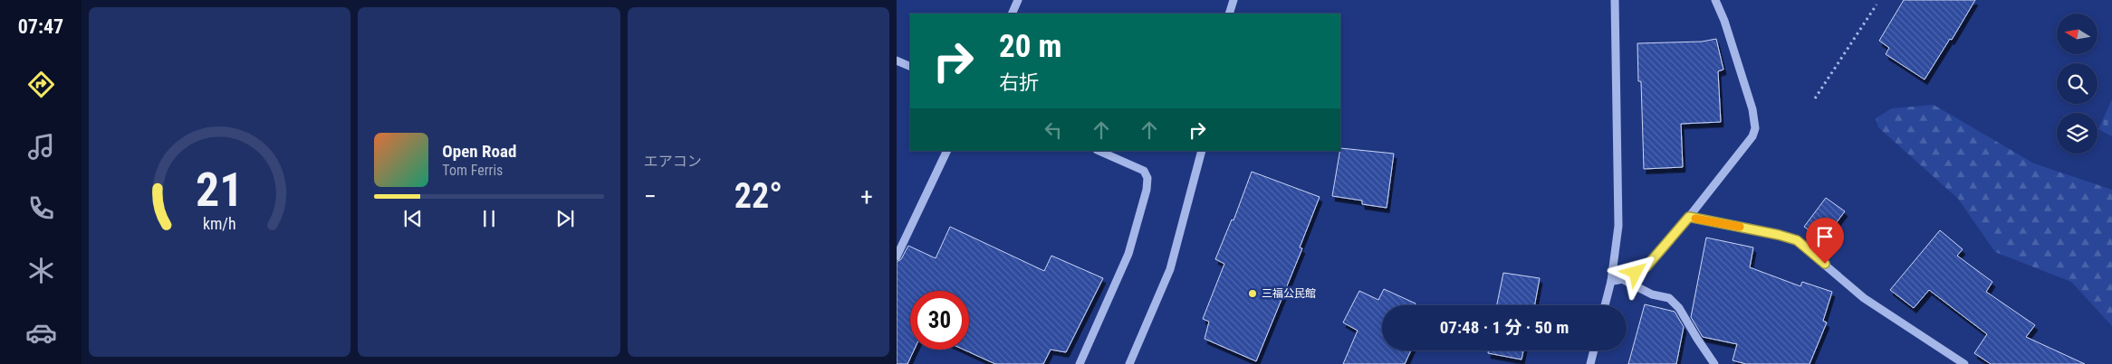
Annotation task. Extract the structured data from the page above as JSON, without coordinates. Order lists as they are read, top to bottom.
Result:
{
  "places": ["三福公民館"],
  "north": "left",
  "page": {
    "tabs": "07:47",
    "tile": "エアコン",
    "turn": ["20 m", "右折"],
    "song": ["Open Road", "Tom Ferris"],
    "heat": ["−", "22°", "+"],
    "limit": "30",
    "trip": "07:48 · 1 分 · 50 m",
    "gauge": ["21", "km/h"]
  }
}
